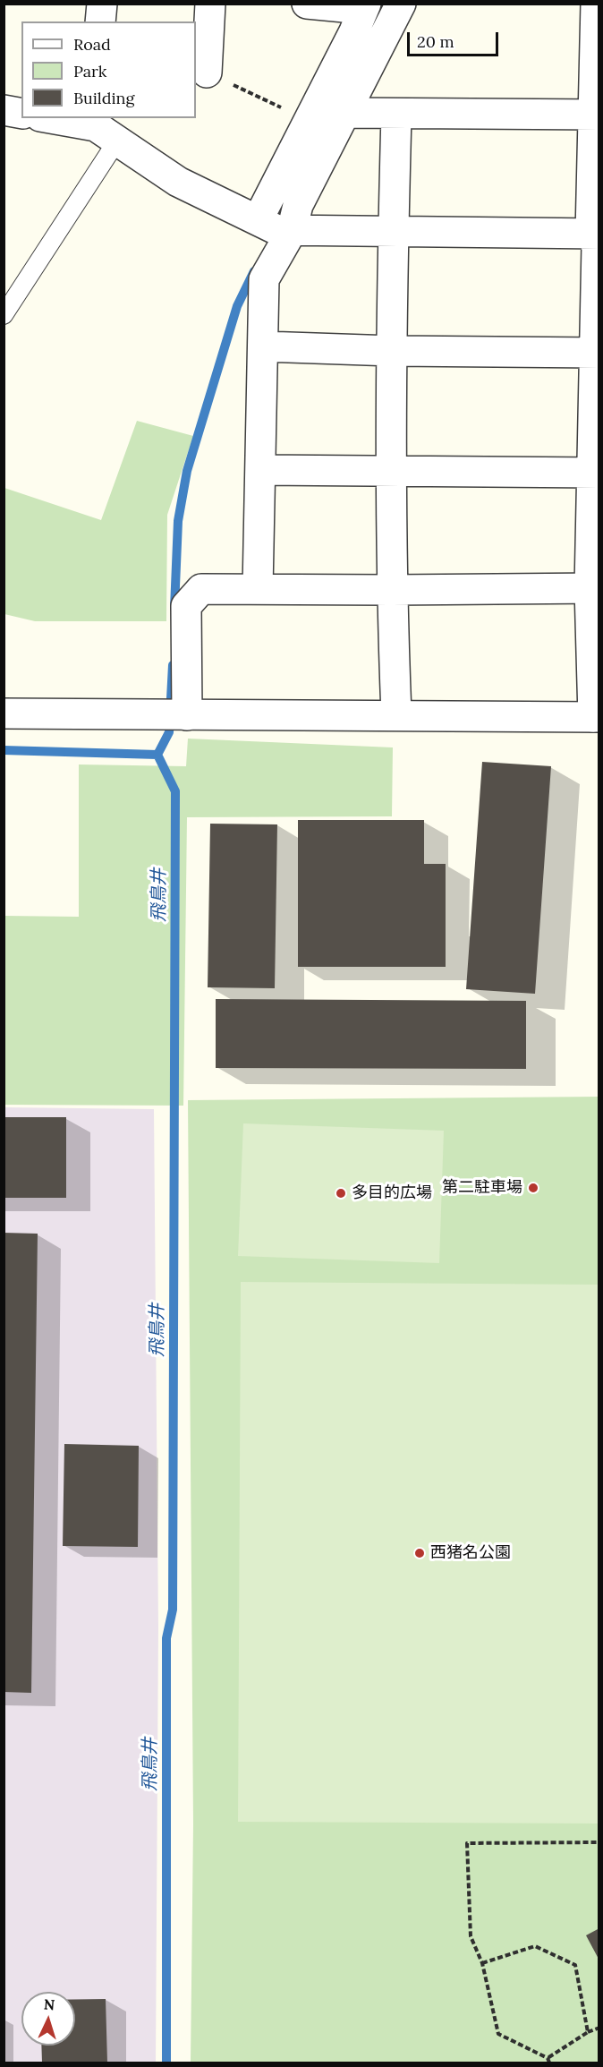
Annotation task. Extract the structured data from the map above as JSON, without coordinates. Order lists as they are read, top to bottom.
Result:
{
  "water": ["飛鳥井"],
  "places": ["第二駐車場", "多目的広場", "西猪名公園"],
  "legend": ["Road", "Park", "Building"],
  "scale_bar": "20 m",
  "north": "top"
}
